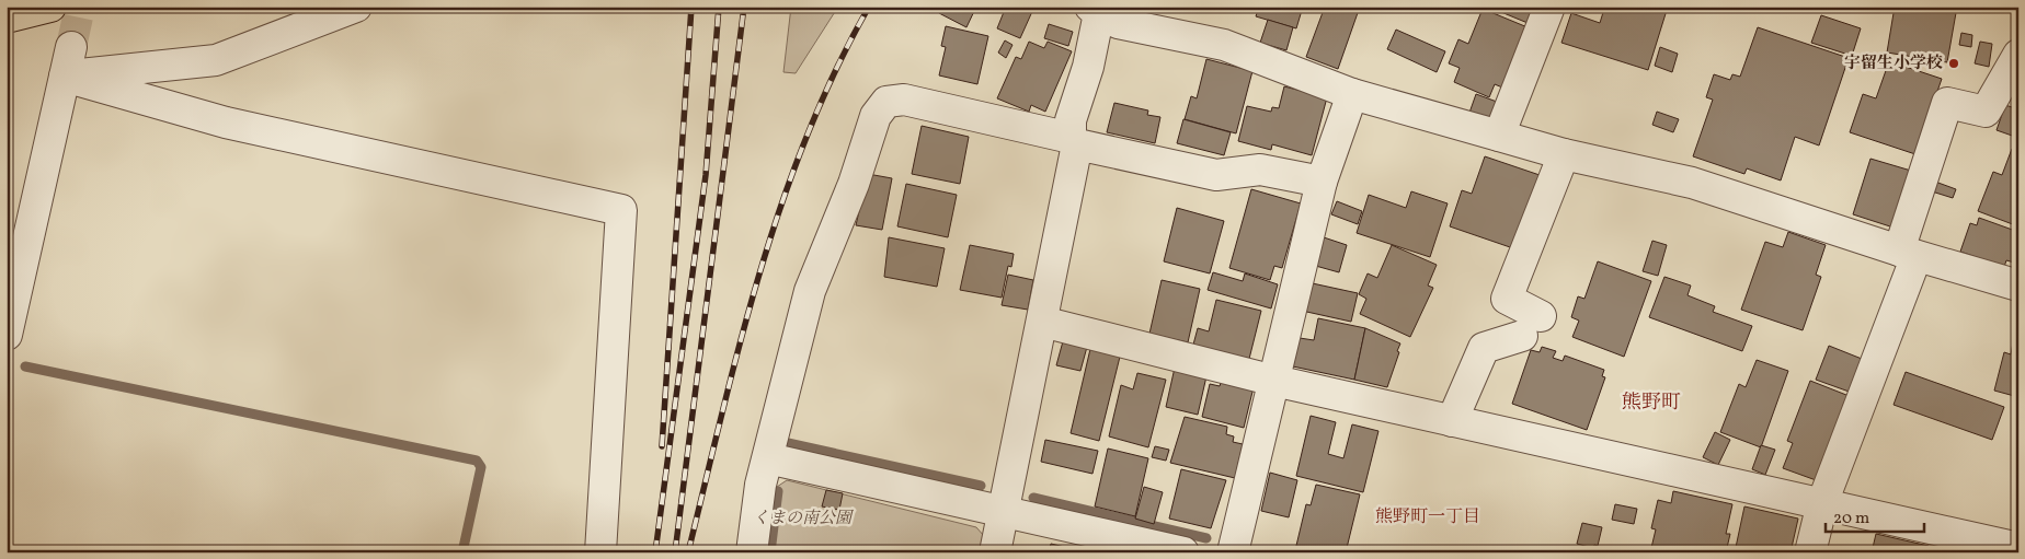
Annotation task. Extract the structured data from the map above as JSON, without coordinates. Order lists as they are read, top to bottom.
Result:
{
  "districts": ["熊野町", "熊野町一丁目"],
  "parks": ["くまの南公園"],
  "places": ["宇留生小学校"],
  "scale_bar": "20 m"
}
